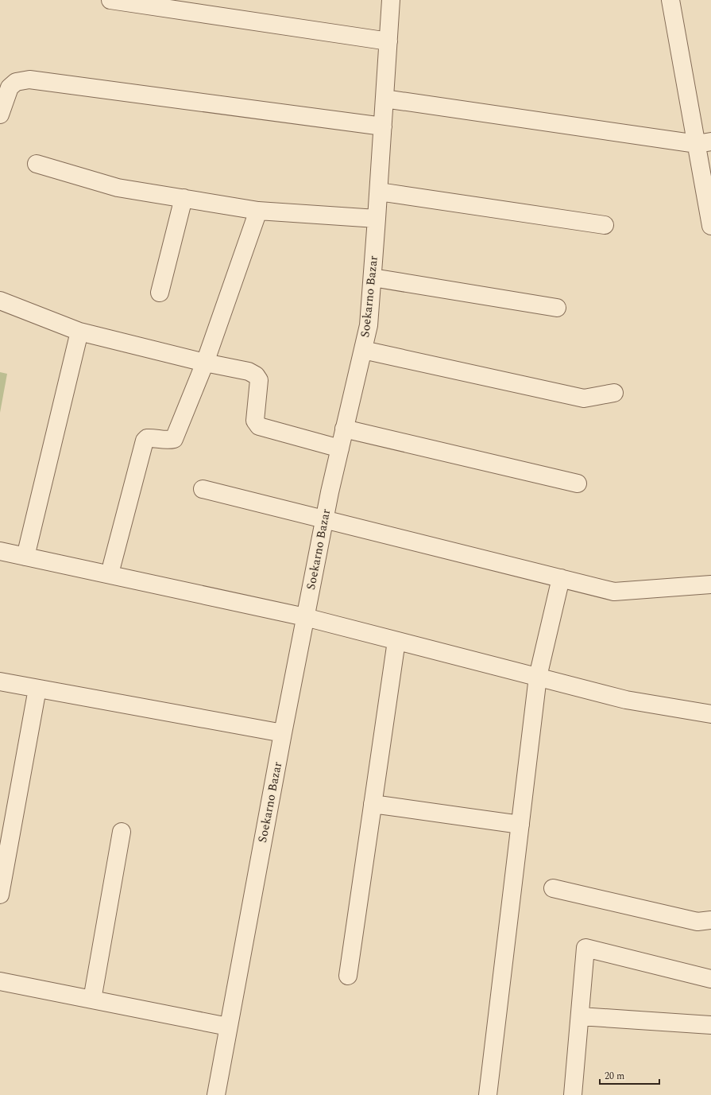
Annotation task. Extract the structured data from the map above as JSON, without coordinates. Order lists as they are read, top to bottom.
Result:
{
  "streets": {
    "street": ["Soekarno Bazar"]
  },
  "scale_bar": "20 m"
}
